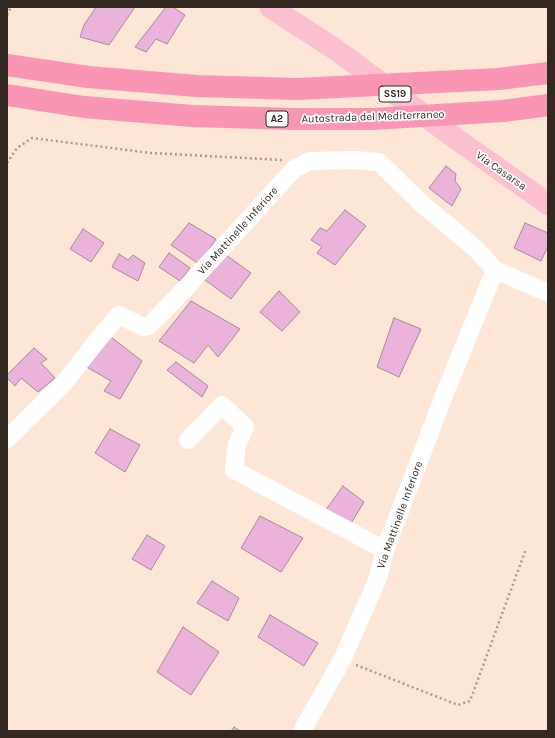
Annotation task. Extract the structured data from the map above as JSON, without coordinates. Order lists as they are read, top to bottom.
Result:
{
  "streets": {
    "highway": ["Autostrada del Mediterraneo", "A2"],
    "main road": ["SS19", "Via Casarsa"],
    "street": ["Via Mattinelle Inferiore"]
  }
}
